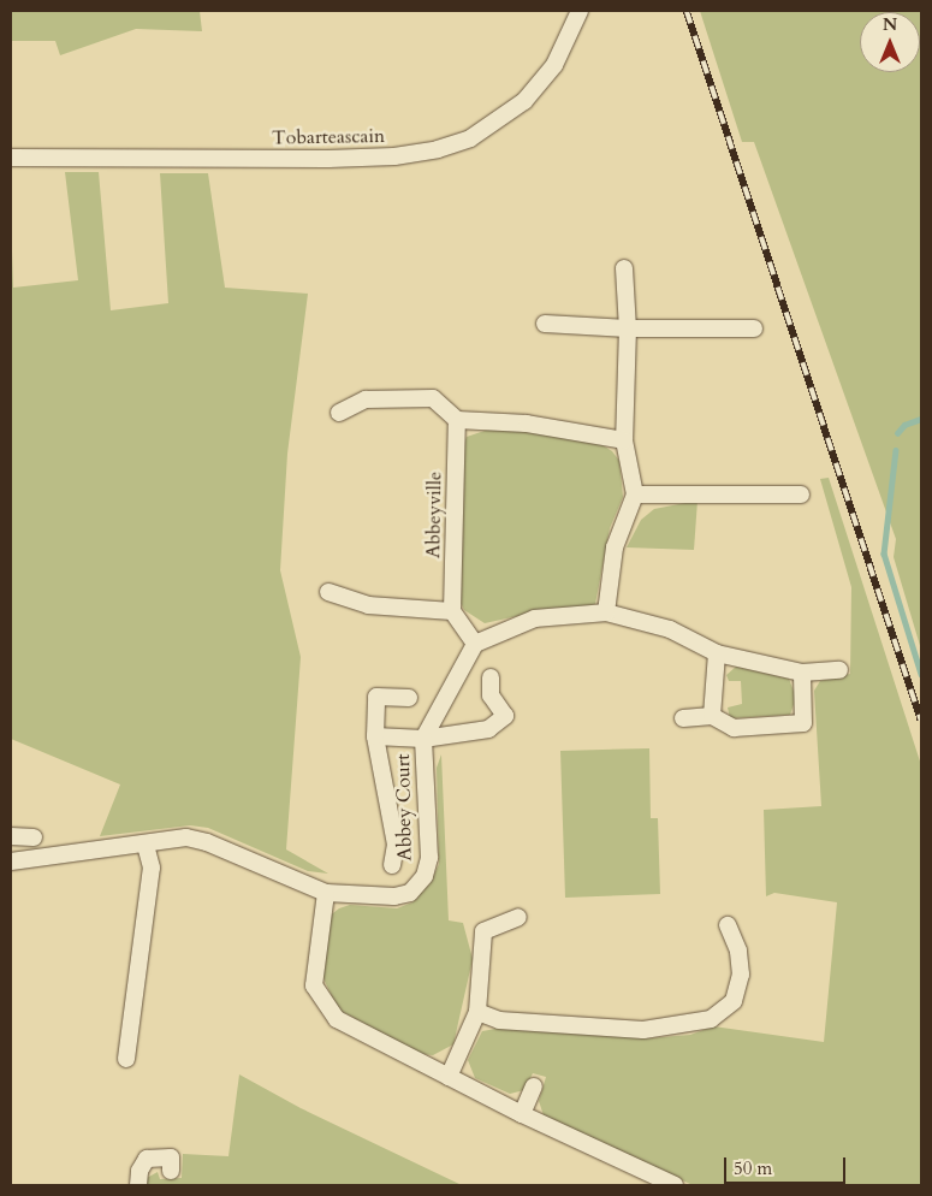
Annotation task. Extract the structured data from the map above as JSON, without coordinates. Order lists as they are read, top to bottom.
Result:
{
  "streets": {
    "street": ["Tobarteascain", "Abbeyville", "Abbey Court"]
  },
  "scale_bar": "50 m",
  "north": "top"
}
